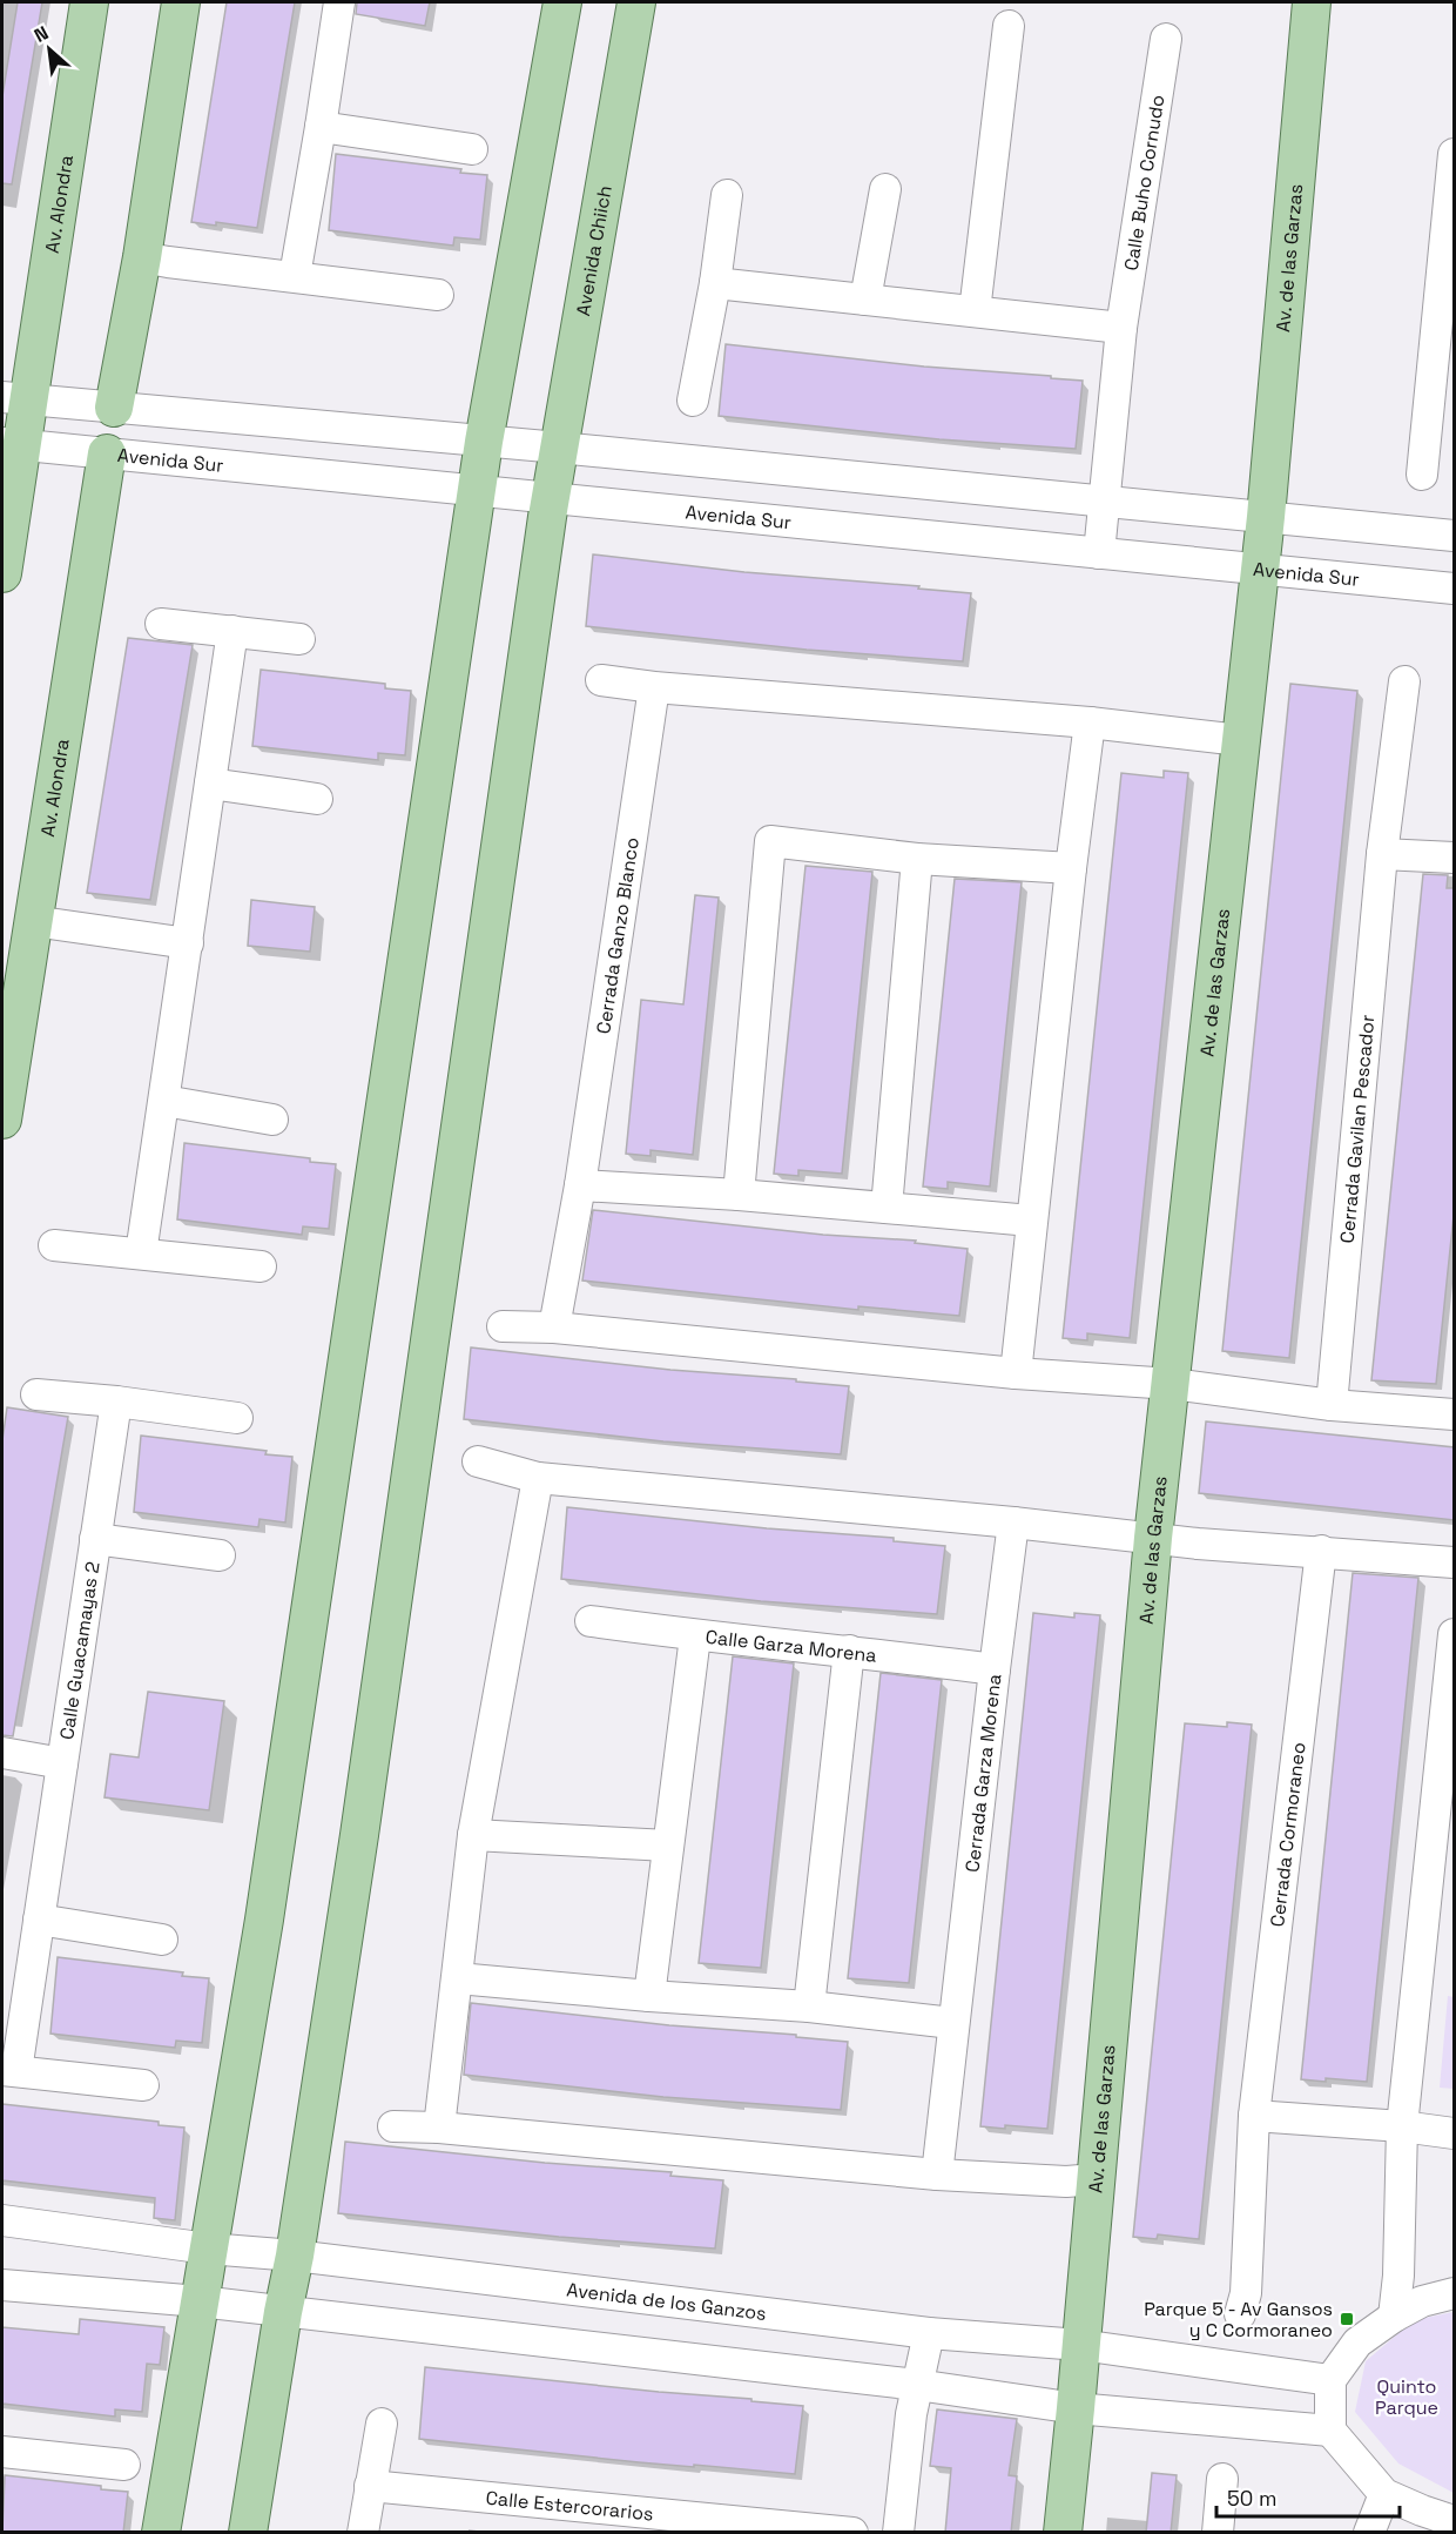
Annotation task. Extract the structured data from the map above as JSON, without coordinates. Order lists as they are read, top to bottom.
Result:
{
  "streets": {
    "main road": ["Av. Alondra", "Avenida Chiich", "Av. de las Garzas"],
    "street": [
      "Calle Buho Cornudo",
      "Avenida Sur",
      "Cerrada Ganzo Blanco",
      "Cerrada Gavilan Pescador",
      "Calle Garza Morena",
      "Calle Guacamayas 2",
      "Cerrada Garza Morena",
      "Cerrada Cormoraneo",
      "Avenida de los Ganzos",
      "Calle Estercorarios"
    ]
  },
  "crossings": [
    ["Calle Buho Cornudo", "Avenida Sur"],
    ["Av. Alondra", "Avenida Sur"],
    ["Avenida Chiich", "Avenida Sur"],
    ["Avenida Chiich", "Avenida de los Ganzos"],
    ["Av. de las Garzas", "Avenida Sur"],
    ["Av. de las Garzas", "Avenida de los Ganzos"],
    ["Calle Garza Morena", "Cerrada Garza Morena"]
  ],
  "parks": ["Quinto Parque"],
  "places": {
    "transit": ["Parque 5 - Av Gansos y C Cormoraneo"]
  },
  "scale_bar": "50 m",
  "north": "top left"
}
